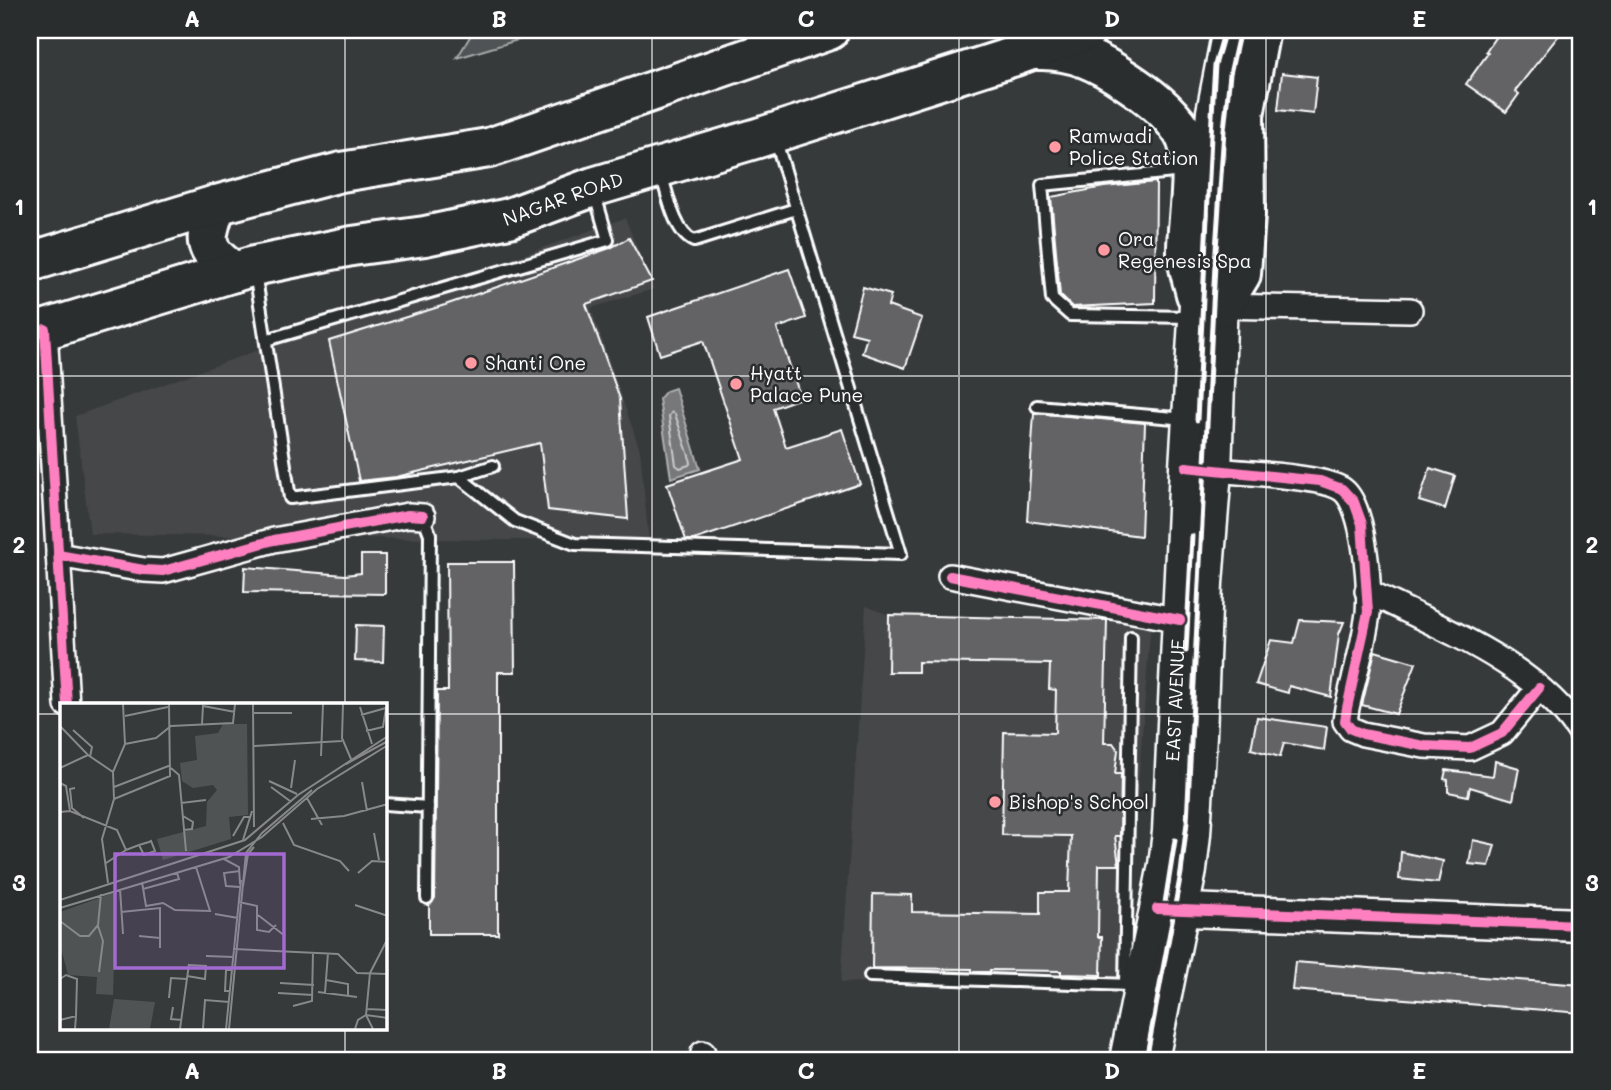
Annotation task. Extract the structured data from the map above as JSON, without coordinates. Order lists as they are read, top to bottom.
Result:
{
  "streets": {
    "highway": ["NAGAR ROAD"],
    "main road": ["EAST AVENUE"]
  },
  "places": [
    "Ramwadi Police Station",
    "Ora Regenesis Spa",
    "Shanti One",
    "Hyatt Palace Pune",
    "Bishop's School"
  ],
  "grid": {
    "columns": [
      "A",
      "B",
      "C",
      "D",
      "E"
    ],
    "rows": ["1", "2", "3"]
  }
}
